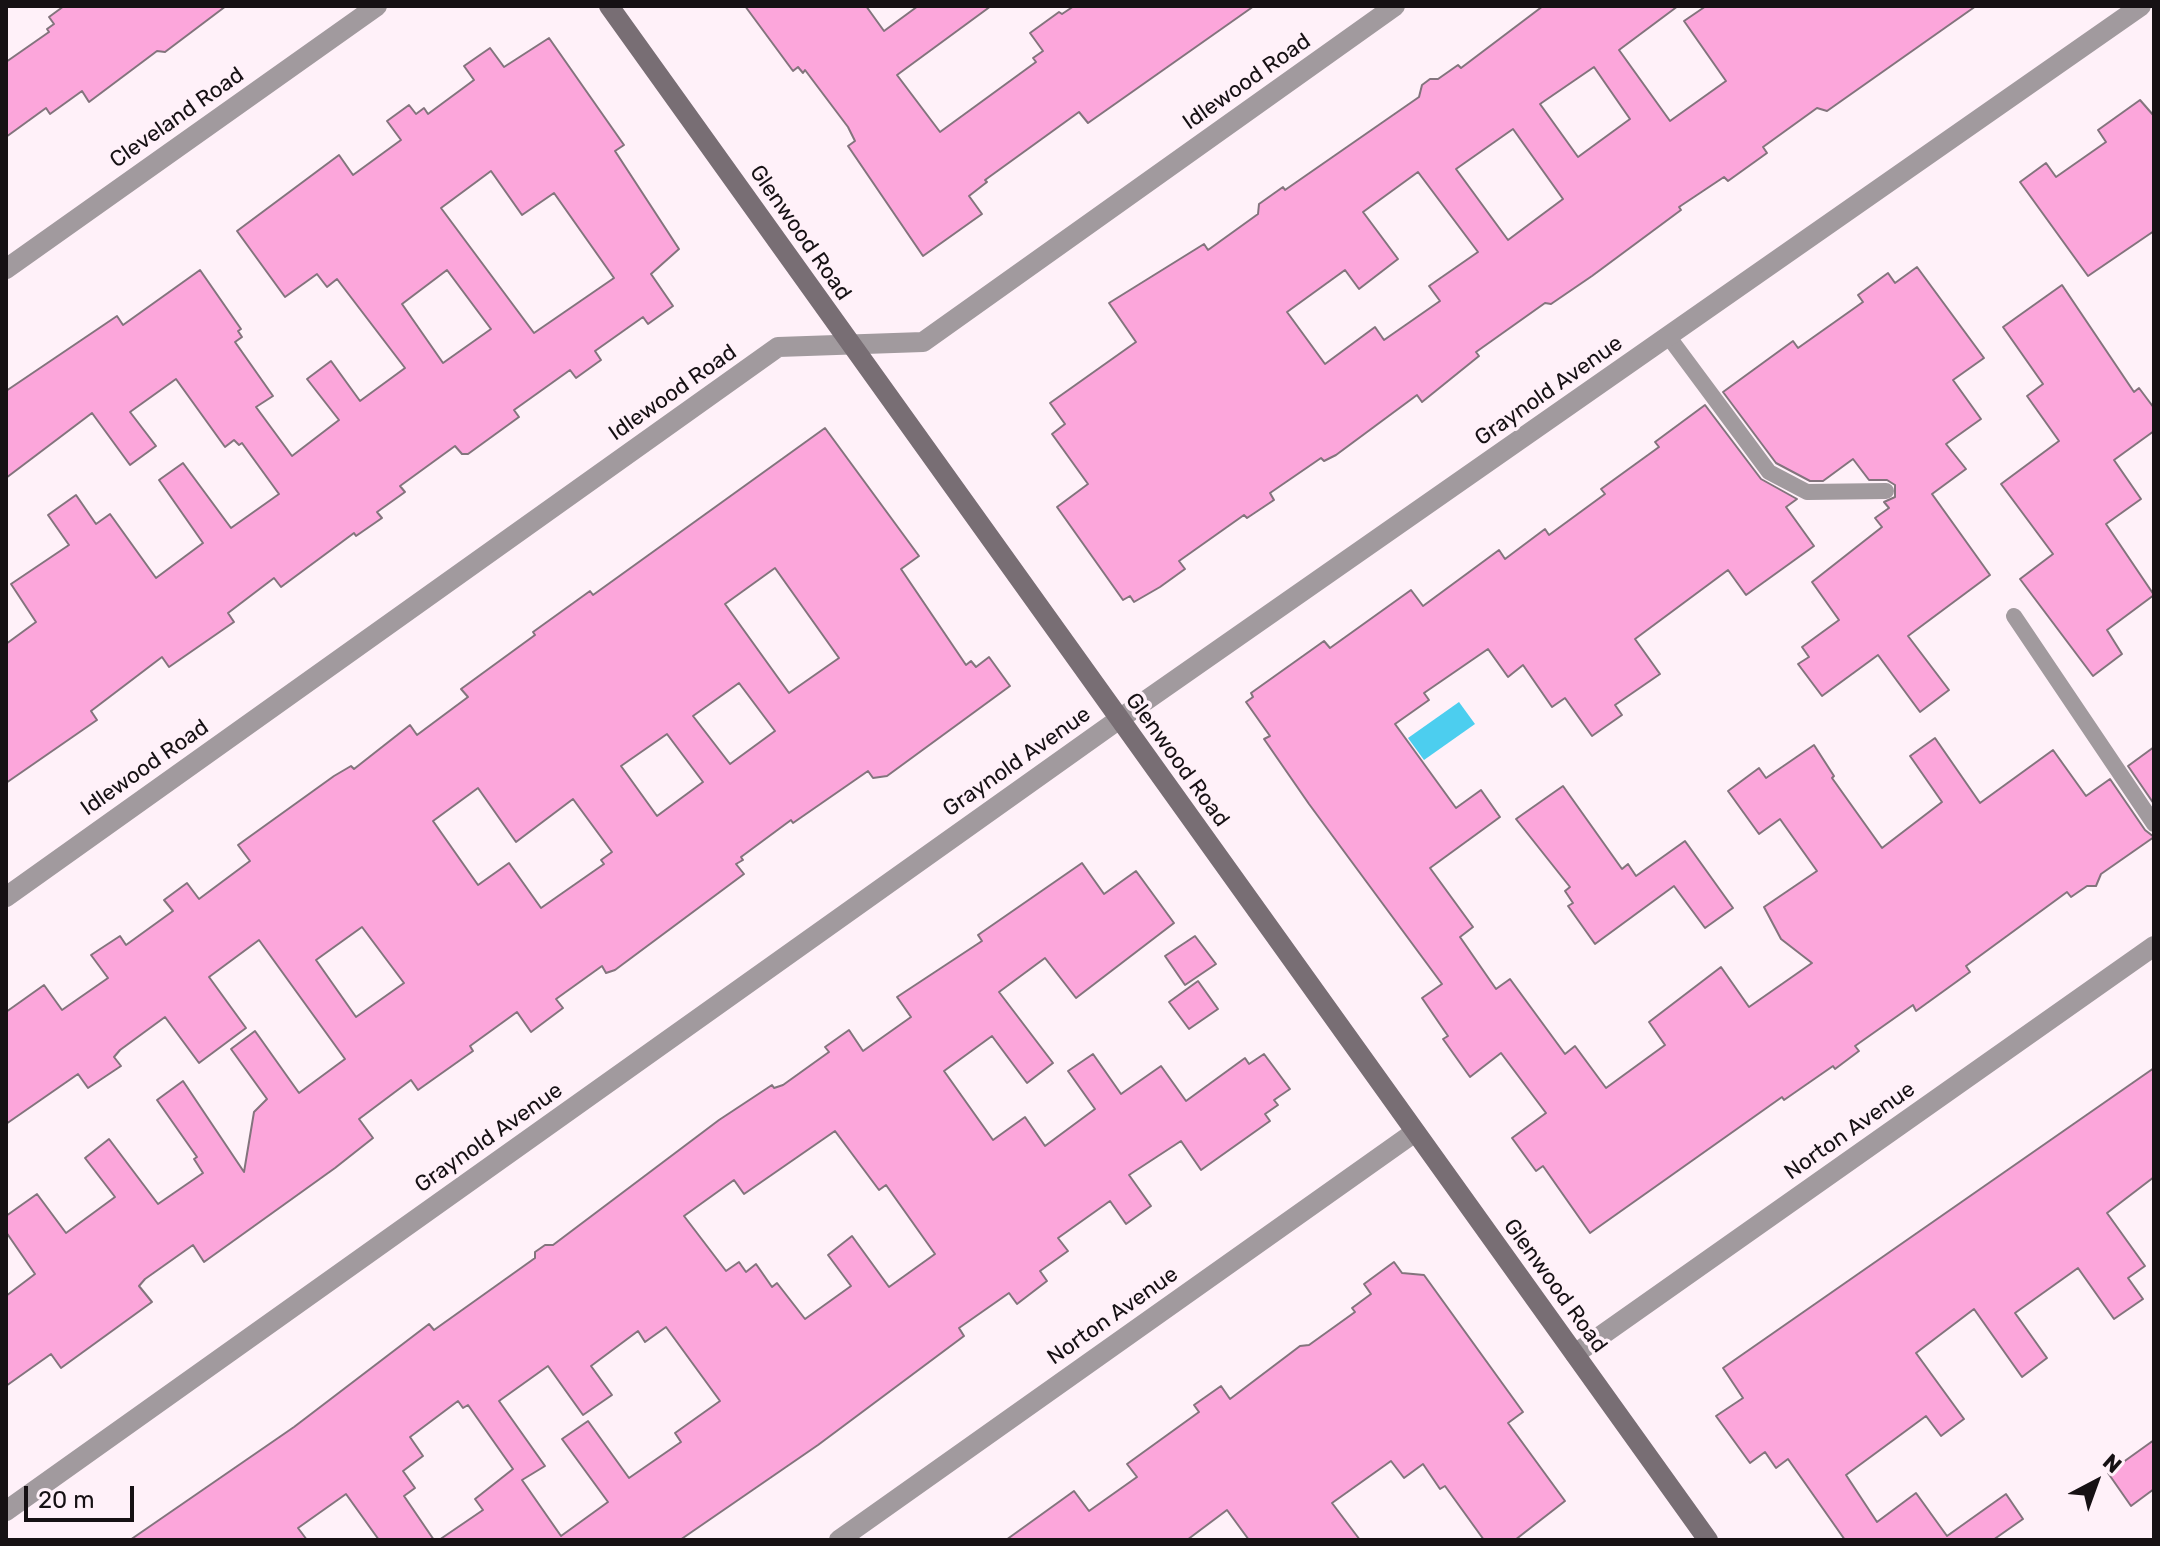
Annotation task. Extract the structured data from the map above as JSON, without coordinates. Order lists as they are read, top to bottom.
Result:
{
  "streets": {
    "street": [
      "Idlewood Road",
      "Cleveland Road",
      "Glenwood Road",
      "Graynold Avenue",
      "Norton Avenue"
    ]
  },
  "crossings": [
    ["Idlewood Road", "Glenwood Road"],
    ["Glenwood Road", "Graynold Avenue"],
    ["Glenwood Road", "Norton Avenue"]
  ],
  "scale_bar": "20 m",
  "north": "top right"
}
